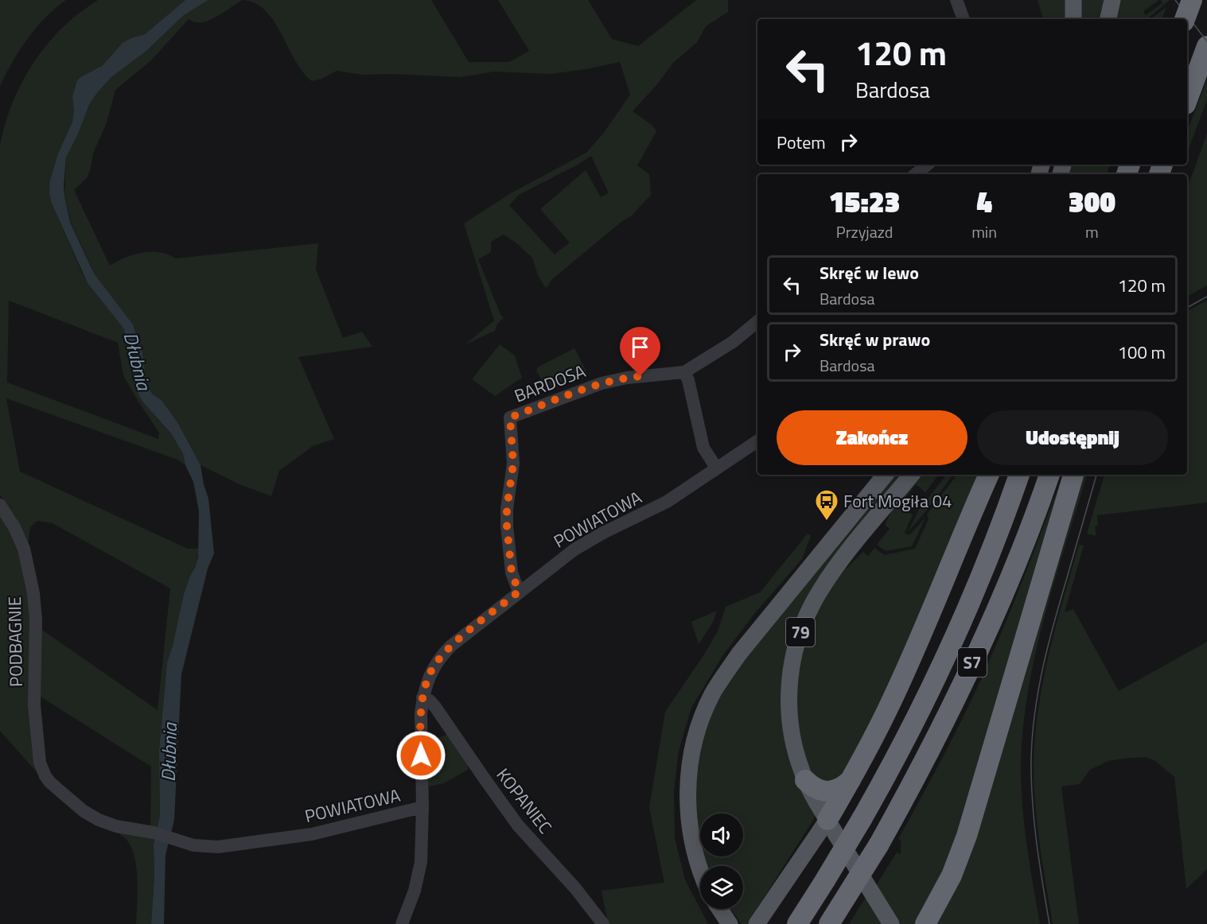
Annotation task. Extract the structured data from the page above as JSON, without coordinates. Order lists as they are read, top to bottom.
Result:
{
  "streets": {
    "highway": ["S7"],
    "main road": ["79"],
    "street": [
      "BARDOSA",
      "POWIATOWA",
      "PODBAGNIE",
      "KOPANIEC"
    ]
  },
  "crossings": [
    ["BARDOSA", "POWIATOWA"],
    ["POWIATOWA", "PODBAGNIE"],
    ["POWIATOWA", "KOPANIEC"]
  ],
  "water": ["Dłubnia"],
  "places": {
    "bus stop": ["Fort Mogiła 04"]
  },
  "page": {
    "turn": ["120 m", "Bardosa"],
    "then": "Potem",
    "eta": [
      "15:23",
      "Przyjazd",
      "4",
      "min",
      "300",
      "m"
    ],
    "list": [
      {
        "name": "Skręć w lewo",
        "note": "Bardosa",
        "value": "120 m"
      },
      {
        "name": "Skręć w prawo",
        "note": "Bardosa",
        "value": "100 m"
      }
    ],
    "buttons": ["Zakończ", "Udostępnij"]
  }
}
